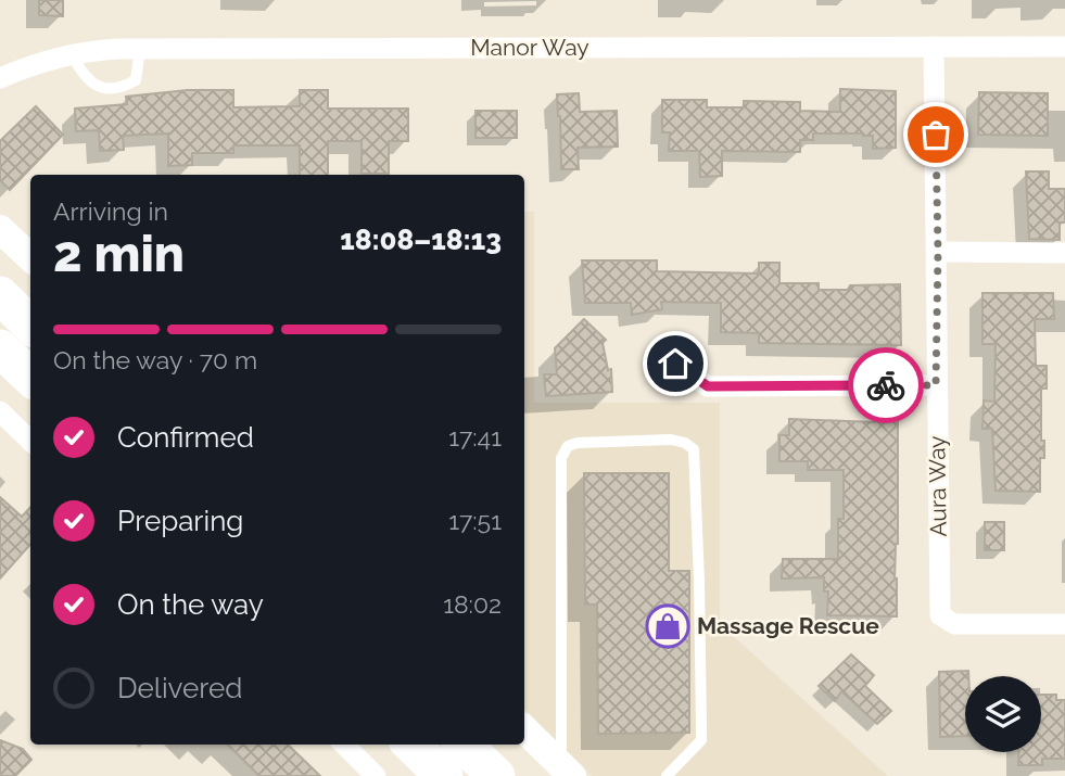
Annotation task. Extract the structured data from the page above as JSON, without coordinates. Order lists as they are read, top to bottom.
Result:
{
  "streets": {
    "street": ["Manor Way", "Aura Way"]
  },
  "crossings": [
    ["Manor Way", "Aura Way"]
  ],
  "places": {
    "shop": ["Massage Rescue"]
  },
  "page": {
    "heading": ["2 min", "Arriving in", "18:08–18:13"],
    "bar": "On the way · 70 m",
    "list": [
      ["Confirmed", "17:41"],
      ["Preparing", "17:51"],
      ["On the way", "18:02"],
      "Delivered"
    ]
  }
}
